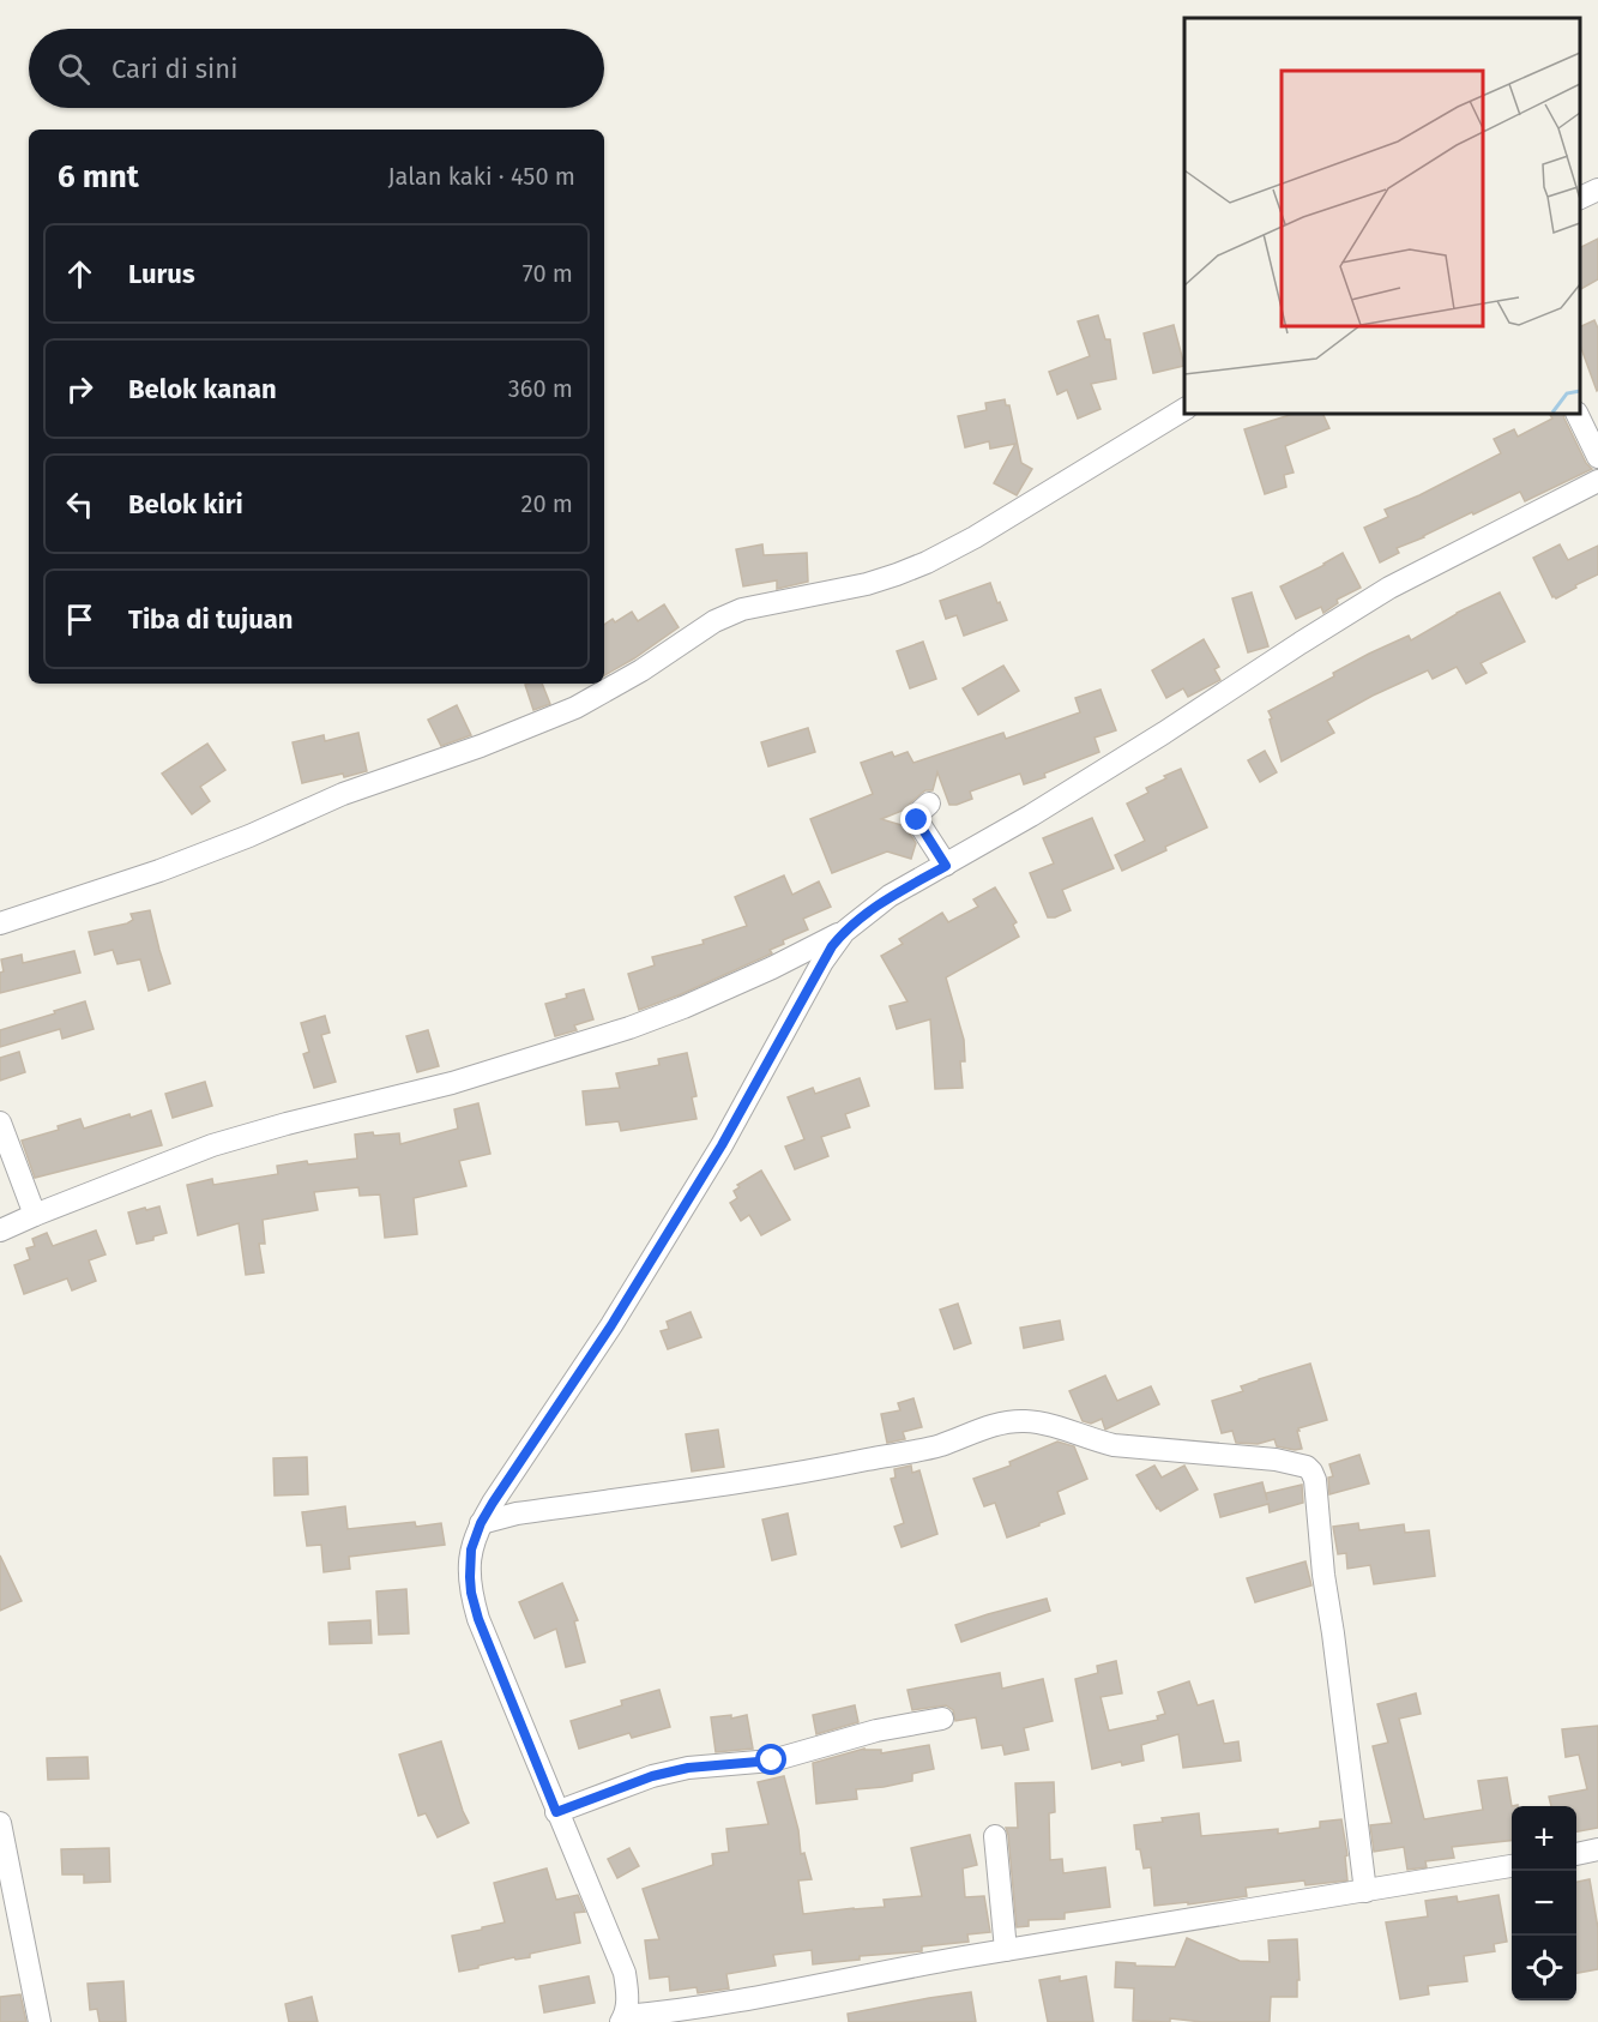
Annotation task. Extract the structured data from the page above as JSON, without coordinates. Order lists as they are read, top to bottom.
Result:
{
  "page": {
    "search": "Cari di sini",
    "heading": ["6 mnt", "Jalan kaki · 450 m"],
    "list": [
      ["Lurus", "70 m"],
      ["Belok kanan", "360 m"],
      ["Belok kiri", "20 m"],
      "Tiba di tujuan"
    ],
    "map_buttons": ["+", "−"]
  }
}
